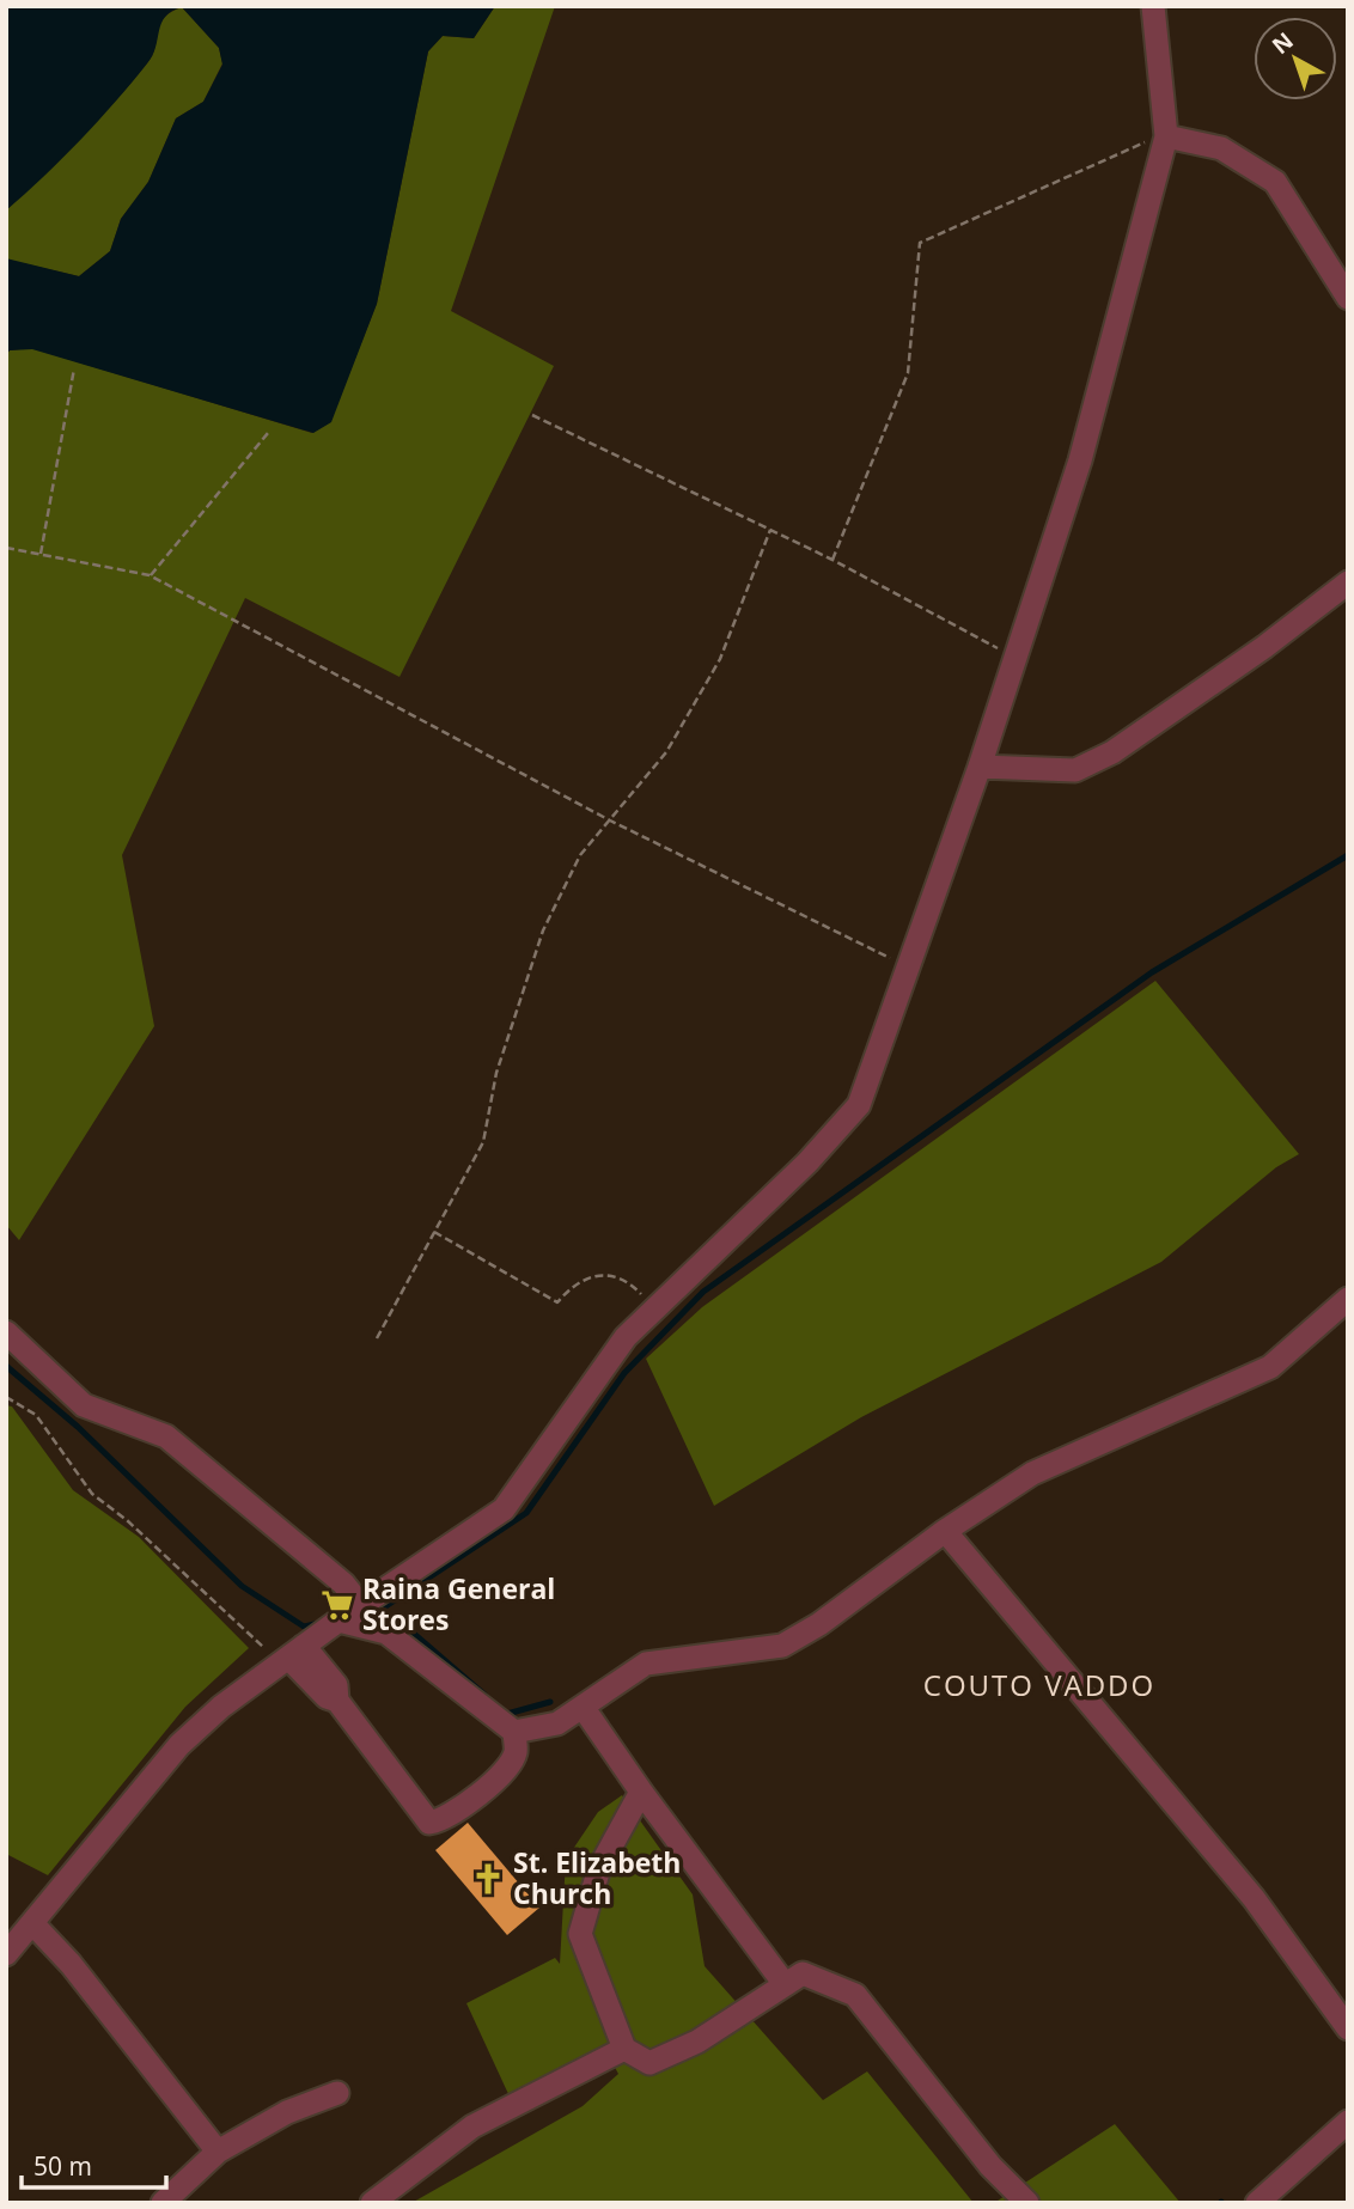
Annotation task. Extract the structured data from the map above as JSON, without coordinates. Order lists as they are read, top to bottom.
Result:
{
  "districts": ["COUTO VADDO"],
  "places": {
    "supermarket": ["Raina General Stores"],
    "church": ["St. Elizabeth Church"]
  },
  "scale_bar": "50 m",
  "north": "top left"
}
